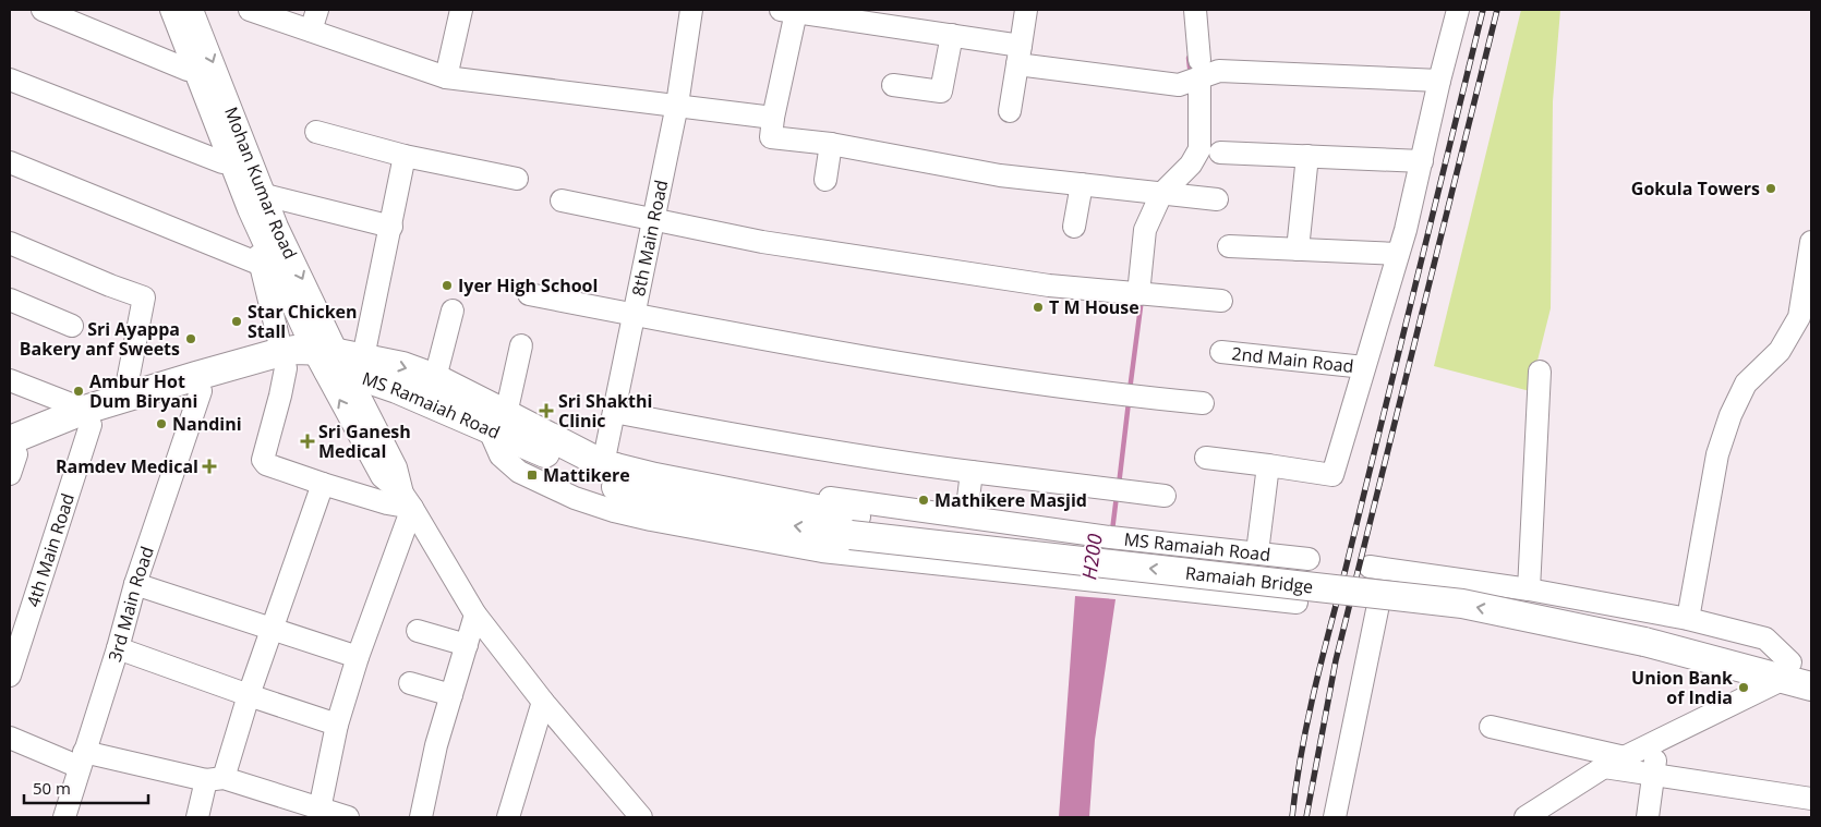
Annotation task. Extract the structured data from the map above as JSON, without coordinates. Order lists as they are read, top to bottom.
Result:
{
  "streets": {
    "main road": ["MS Ramaiah Road", "Ramaiah Bridge"],
    "street": [
      "Mohan Kumar Road",
      "8th Main Road",
      "2nd Main Road",
      "4th Main Road",
      "3rd Main Road"
    ]
  },
  "crossings": [
    ["Mohan Kumar Road", "MS Ramaiah Road"],
    ["8th Main Road", "MS Ramaiah Road"],
    ["MS Ramaiah Road", "4th Main Road"],
    ["MS Ramaiah Road", "Ramaiah Bridge"],
    ["MS Ramaiah Road", "3rd Main Road"]
  ],
  "water": ["H200"],
  "places": {
    "other": [
      "Gokula Towers",
      "Iyer High School",
      "T M House",
      "Star Chicken Stall",
      "Sri Ayappa Bakery anf Sweets",
      "Ambur Hot Dum Biryani",
      "Nandini",
      "Mathikere Masjid",
      "Union Bank of India"
    ],
    "health": ["Sri Shakthi Clinic", "Sri Ganesh Medical", "Ramdev Medical"],
    "transit": ["Mattikere"]
  },
  "scale_bar": "50 m"
}
